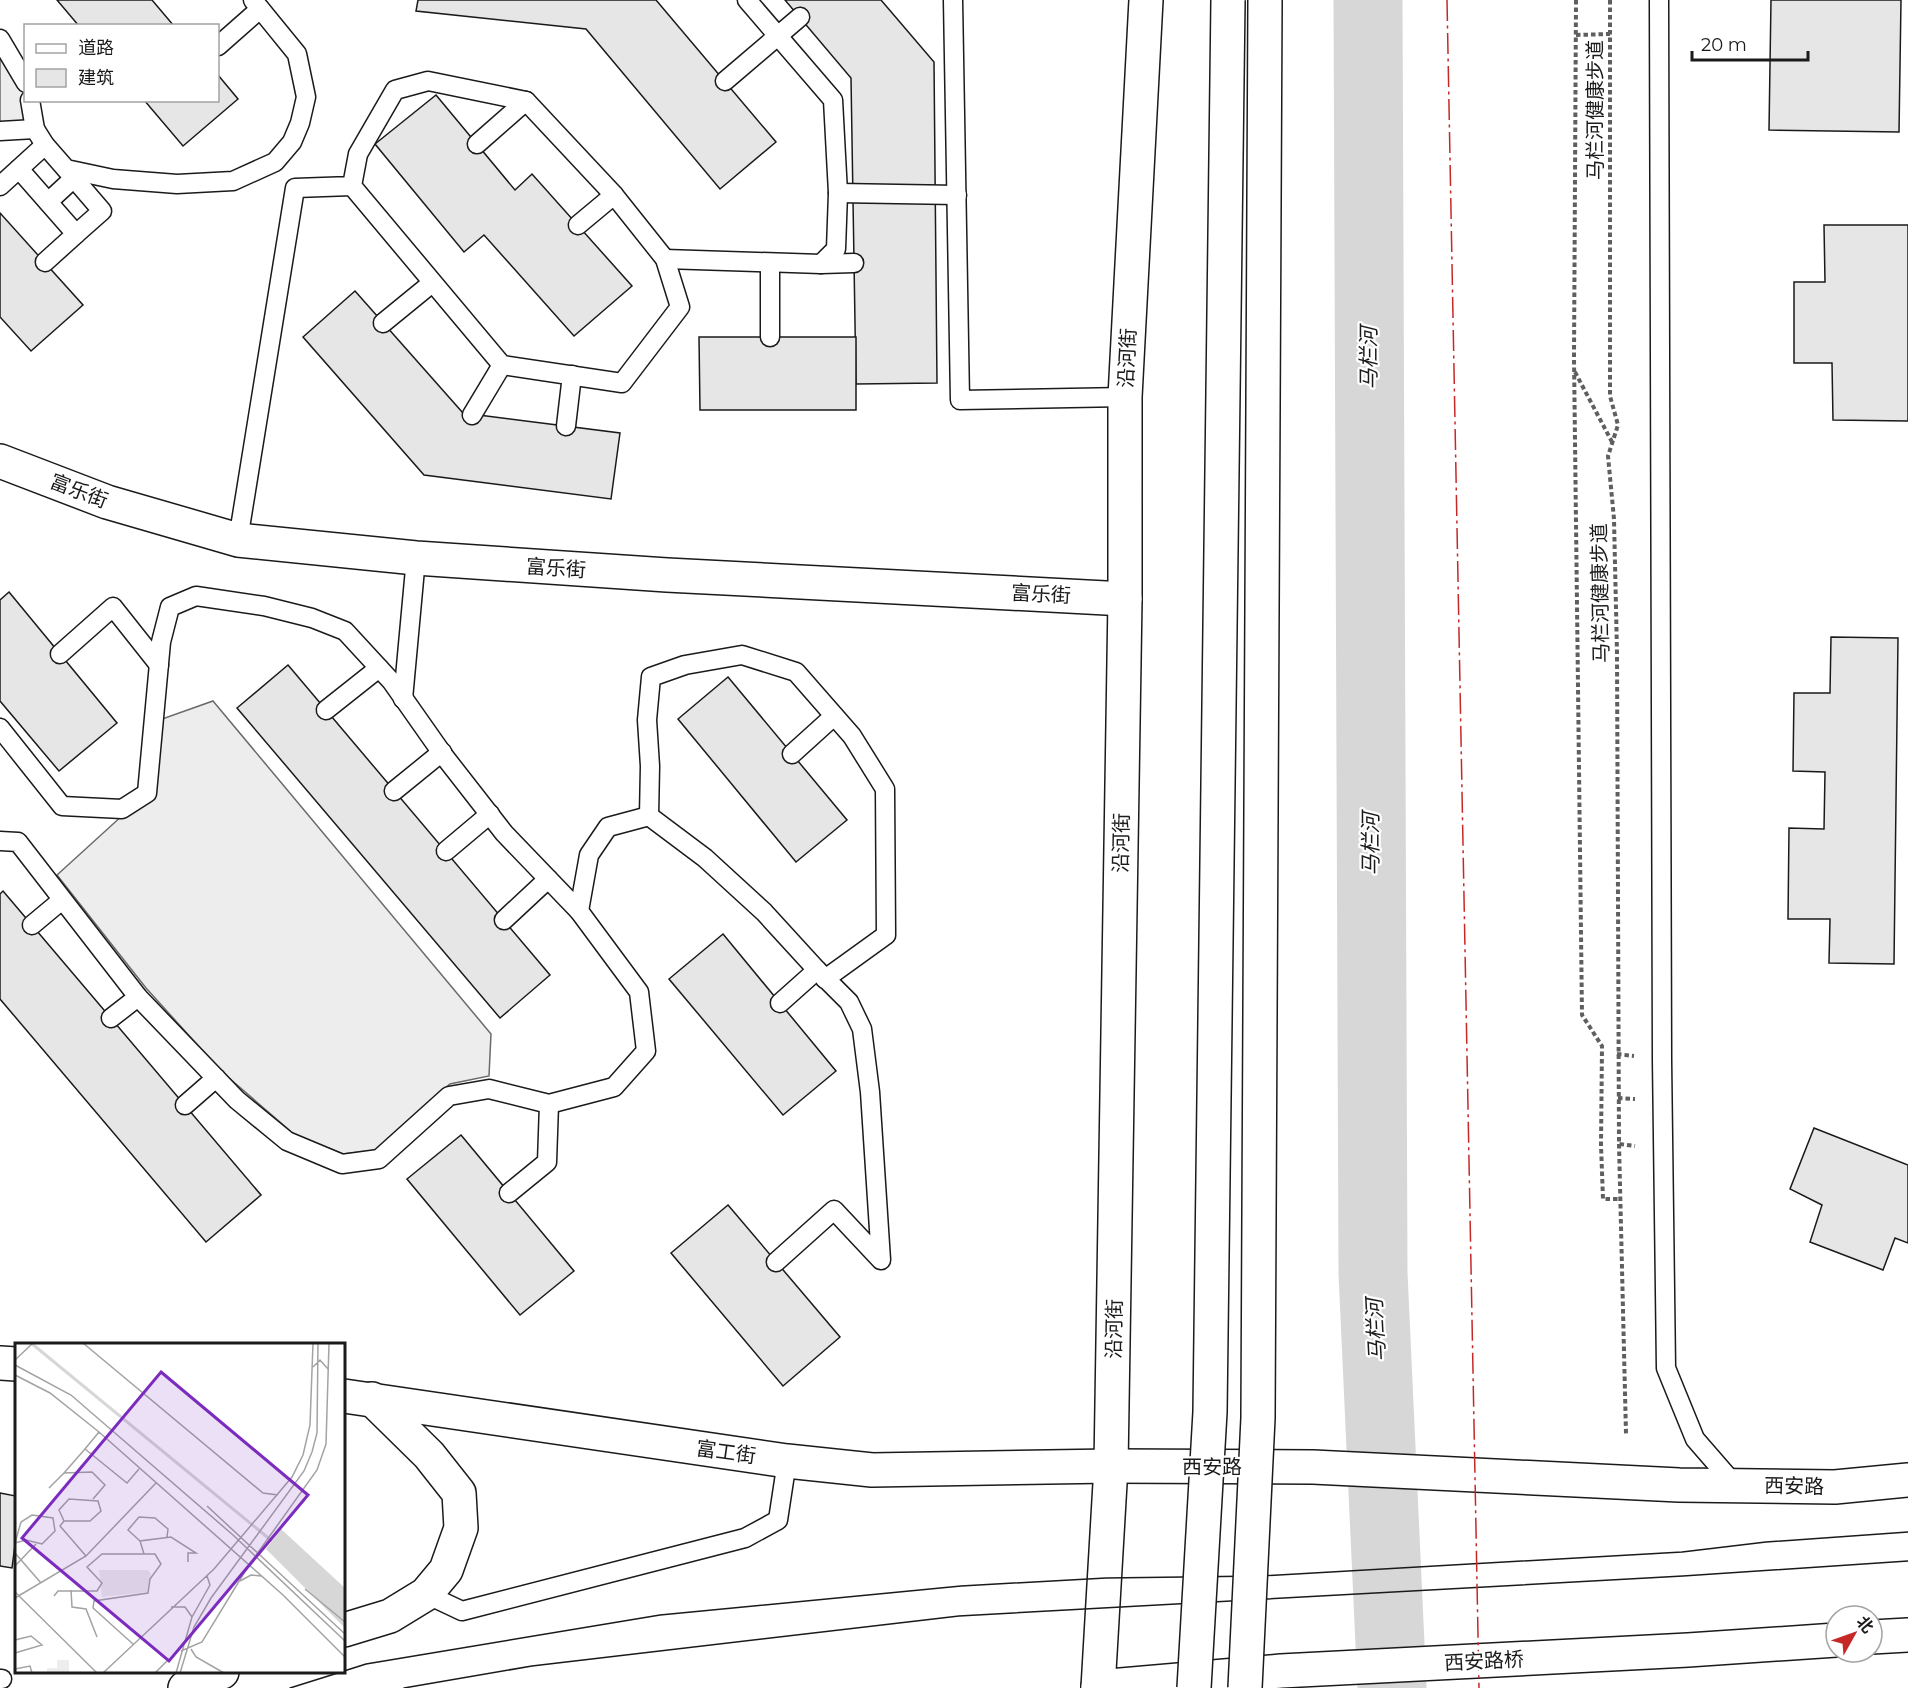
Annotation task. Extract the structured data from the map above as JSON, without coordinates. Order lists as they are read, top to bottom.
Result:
{
  "streets": {
    "main road": [
      "沿河街",
      "富乐街",
      "富工街",
      "西安路",
      "西安路桥"
    ],
    "path": ["马栏河健康步道"]
  },
  "crossings": [
    ["沿河街", "富乐街"],
    ["沿河街", "富工街"],
    ["沿河街", "西安路"],
    ["沿河街", "西安路桥"],
    ["富工街", "西安路"]
  ],
  "water": ["马栏河"],
  "legend": ["道路", "建筑"],
  "scale_bar": "20 m",
  "north": "top right"
}
